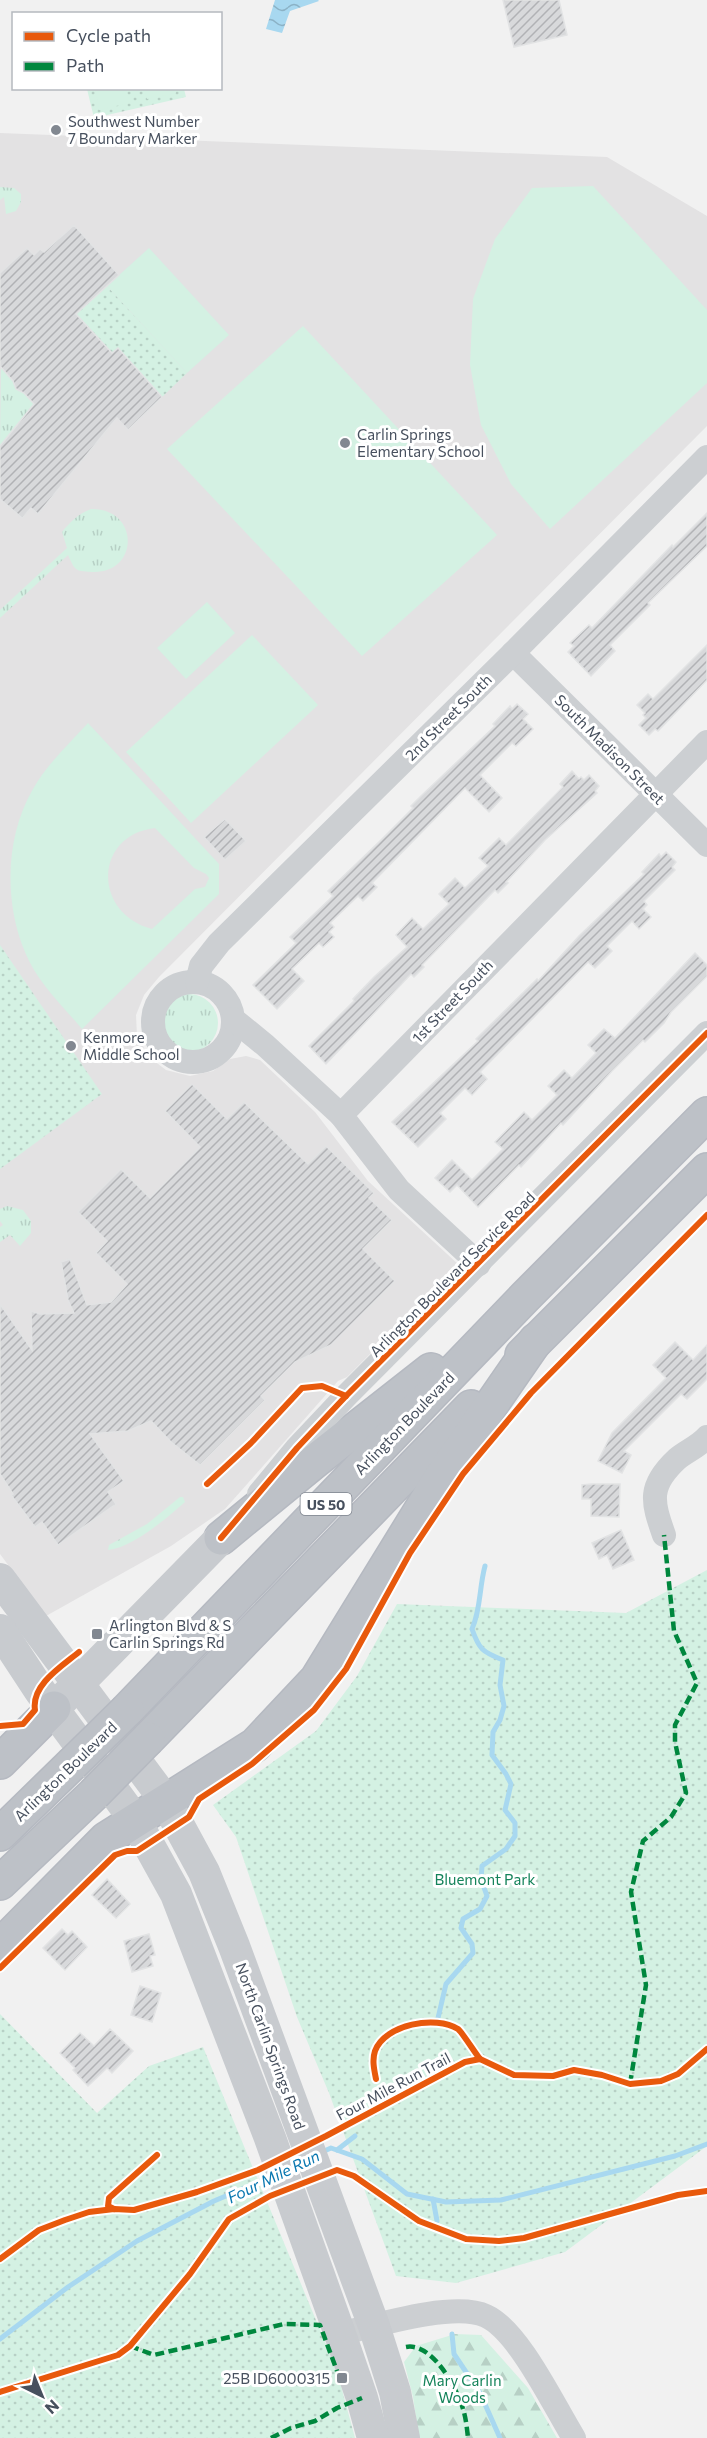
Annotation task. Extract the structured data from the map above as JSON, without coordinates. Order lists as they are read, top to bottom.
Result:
{
  "streets": {
    "highway": ["Arlington Boulevard", "US 50"],
    "main road": ["Arlington Boulevard Service Road", "North Carlin Springs Road"],
    "street": ["2nd Street South", "South Madison Street", "1st Street South"],
    "cycle path": ["Four Mile Run Trail"]
  },
  "crossings": [
    ["2nd Street South", "South Madison Street"],
    ["South Madison Street", "1st Street South"],
    ["Arlington Boulevard Service Road", "North Carlin Springs Road"]
  ],
  "water": ["Four Mile Run"],
  "parks": ["Bluemont Park", "Mary Carlin Woods"],
  "places": {
    "other": ["Southwest Number 7 Boundary Marker", "Carlin Springs Elementary School", "Kenmore Middle School"],
    "transit": ["Arlington Blvd & S Carlin Springs Rd", "25B ID6000315"]
  },
  "legend": ["Cycle path", "Path"],
  "north": "bottom right"
}
